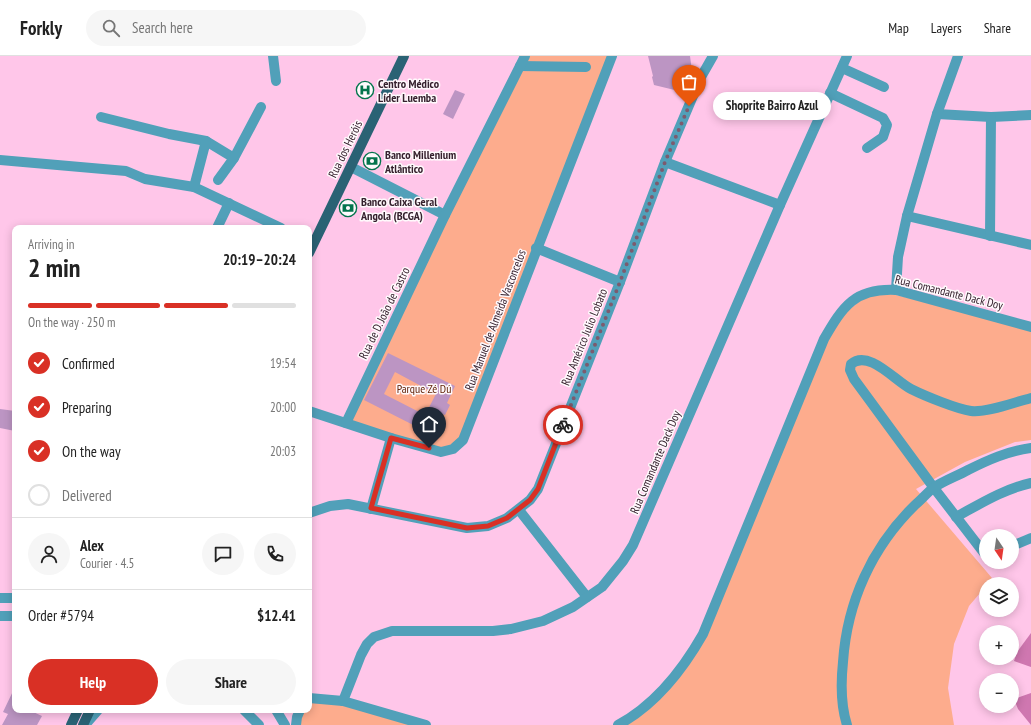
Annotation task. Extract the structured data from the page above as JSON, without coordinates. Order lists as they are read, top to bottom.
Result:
{
  "streets": {
    "main road": ["Rua dos Heróis"],
    "street": [
      "Rua Comandante Dack Doy",
      "Rua de D. João de Castro",
      "Rua Manuel de Almeida Vasconcelos",
      "Rua Américo Julio Lobato"
    ]
  },
  "crossings": [
    ["Rua de D. João de Castro", "Rua Manuel de Almeida Vasconcelos"]
  ],
  "parks": ["Parque Zé Dú"],
  "places": {
    "hospital": ["Centro Médico Líder Luemba"],
    "other": ["Shoprite Bairro Azul"],
    "bank": ["Banco Millenium Atlântico", "Banco Caixa Geral Angola (BCGA)"]
  },
  "north": "bottom",
  "page": {
    "header": "Forkly",
    "search": "Search here",
    "nav": ["Map", "Layers", "Share"],
    "bubble": "Shoprite Bairro Azul",
    "heading": ["2 min", "Arriving in", "20:19–20:24"],
    "panel": [
      "Alex",
      "Courier · 4.5",
      "Order #5794",
      "$12.41"
    ],
    "bar": "On the way · 250 m",
    "list": [
      ["Confirmed", "19:54"],
      ["Preparing", "20:00"],
      ["On the way", "20:03"],
      "Delivered"
    ],
    "map_buttons": ["+", "−"],
    "buttons": ["Help", "Share"]
  }
}
